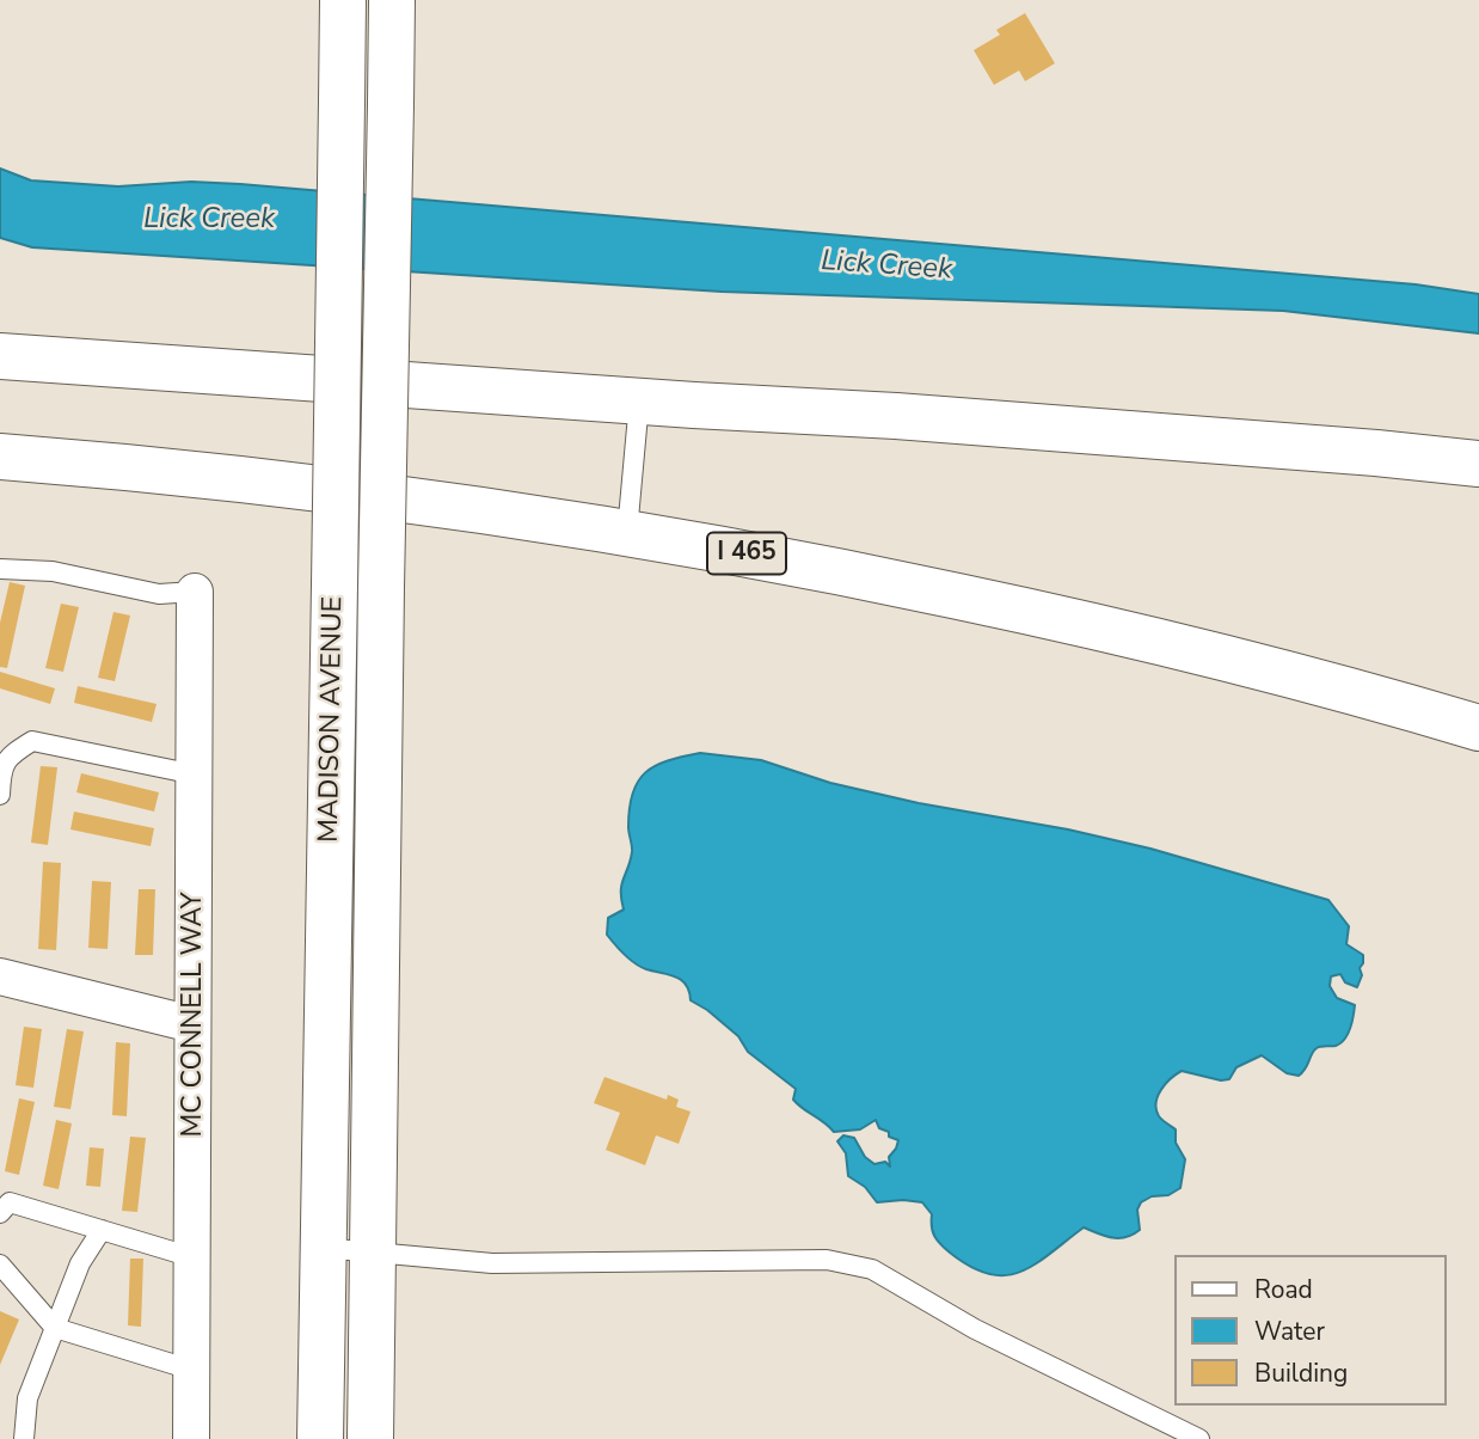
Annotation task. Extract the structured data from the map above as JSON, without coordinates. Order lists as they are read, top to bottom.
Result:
{
  "streets": {
    "main road": ["I 465", "MADISON AVENUE"],
    "street": ["MC CONNELL WAY"]
  },
  "water": ["Lick Creek"],
  "legend": ["Road", "Water", "Building"]
}
